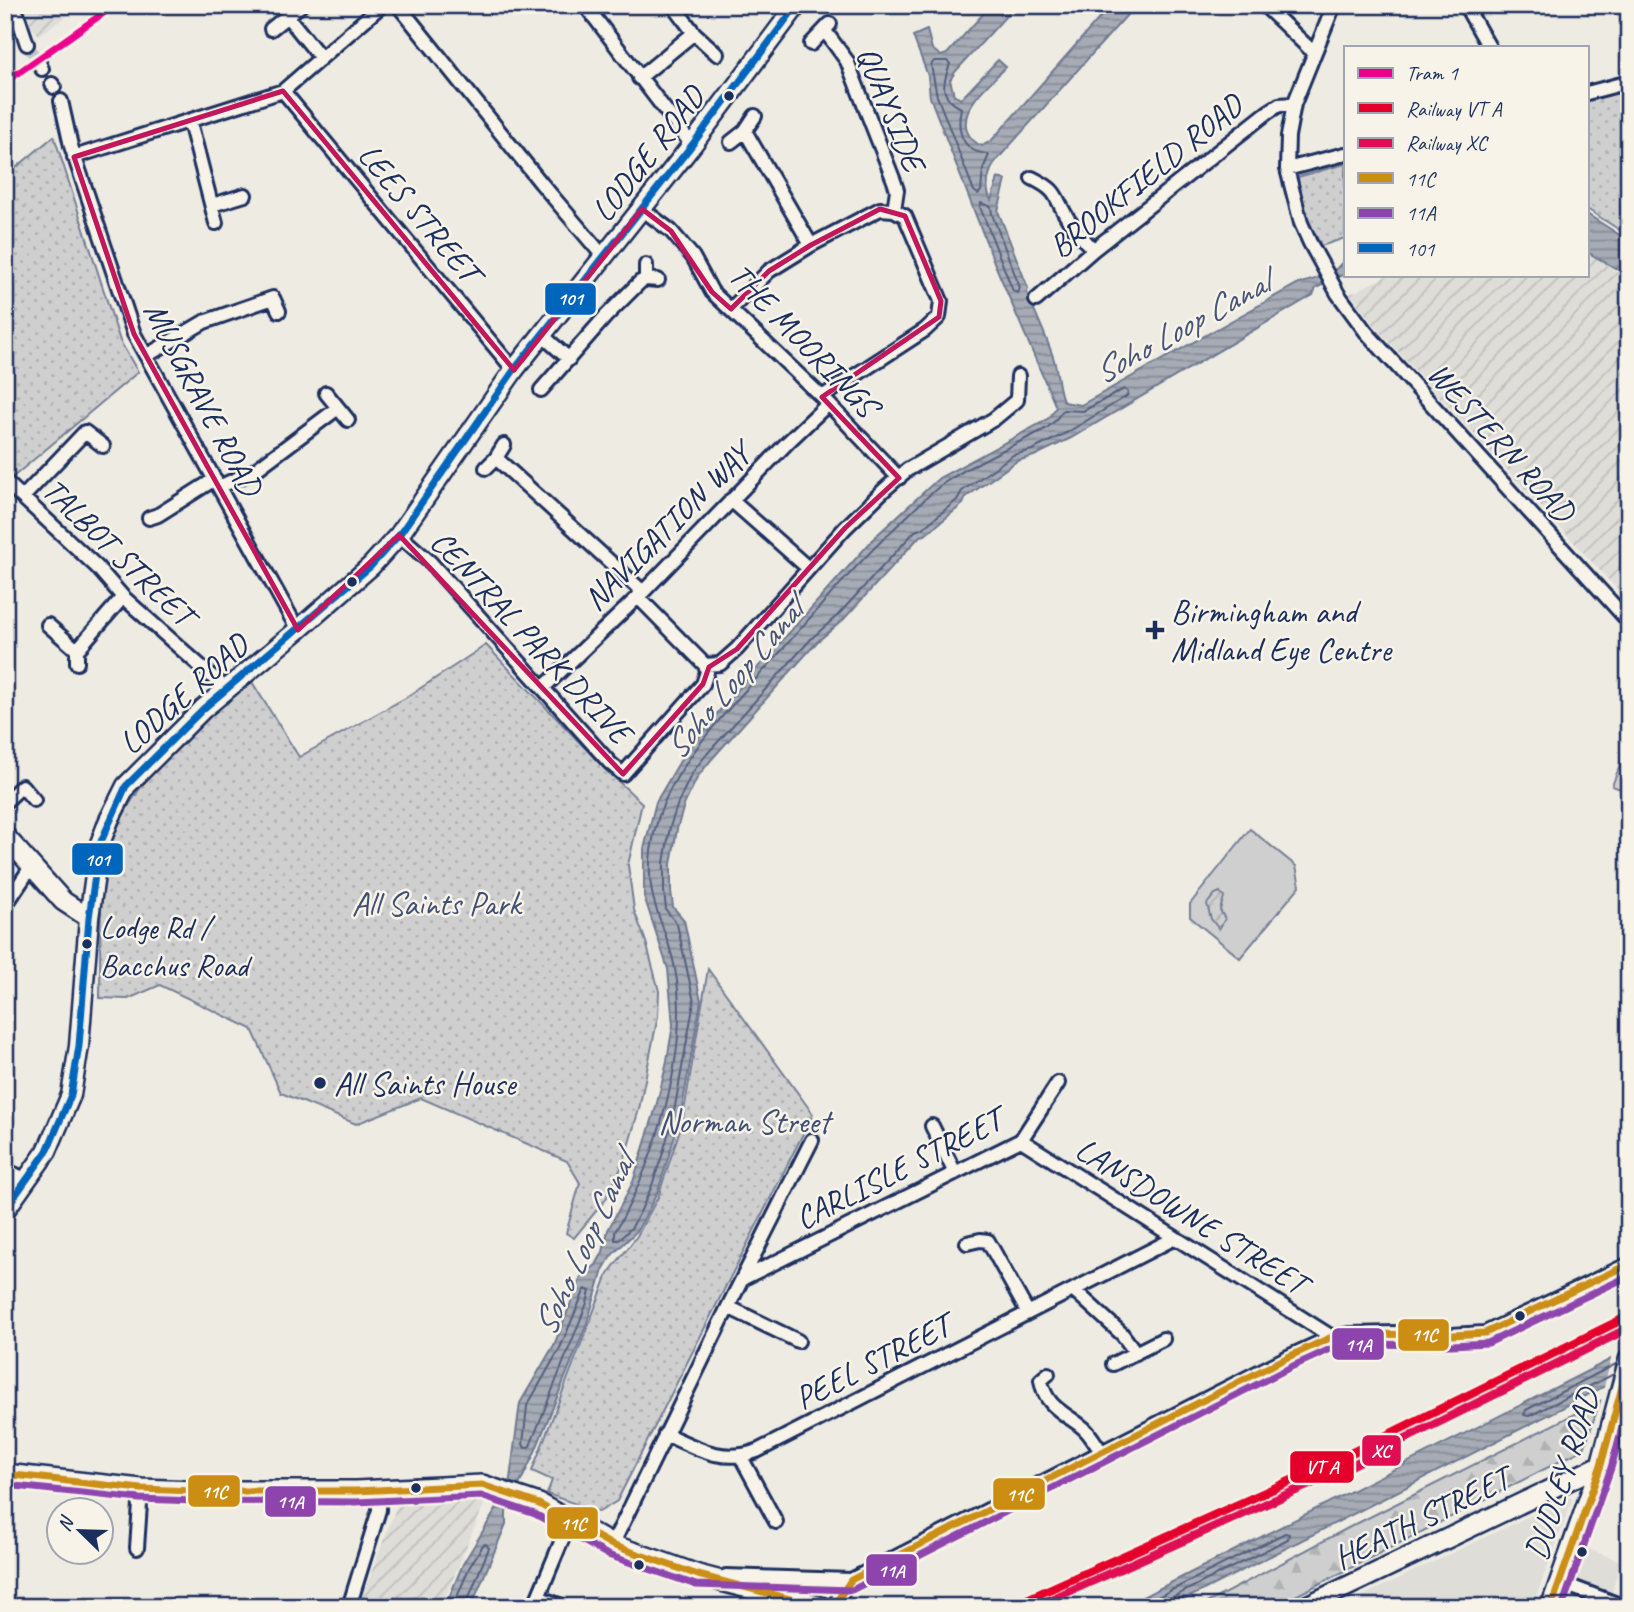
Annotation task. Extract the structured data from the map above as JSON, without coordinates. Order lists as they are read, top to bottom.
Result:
{
  "streets": {
    "main road": ["DUDLEY ROAD"],
    "street": [
      "QUAYSIDE",
      "LODGE ROAD",
      "BROOKFIELD ROAD",
      "LEES STREET",
      "THE MOORINGS",
      "MUSGRAVE ROAD",
      "WESTERN ROAD",
      "NAVIGATION WAY",
      "TALBOT STREET",
      "CENTRAL PARK DRIVE",
      "CARLISLE STREET",
      "LANSDOWNE STREET",
      "PEEL STREET",
      "HEATH STREET"
    ]
  },
  "crossings": [
    ["QUAYSIDE", "NAVIGATION WAY"],
    ["LODGE ROAD", "LEES STREET"],
    ["LODGE ROAD", "THE MOORINGS"],
    ["LODGE ROAD", "MUSGRAVE ROAD"],
    ["LODGE ROAD", "TALBOT STREET"],
    ["LODGE ROAD", "CENTRAL PARK DRIVE"],
    ["BROOKFIELD ROAD", "WESTERN ROAD"],
    ["THE MOORINGS", "NAVIGATION WAY"],
    ["NAVIGATION WAY", "CENTRAL PARK DRIVE"],
    ["CARLISLE STREET", "LANSDOWNE STREET"],
    ["LANSDOWNE STREET", "PEEL STREET"],
    ["DUDLEY ROAD", "HEATH STREET"]
  ],
  "water": ["Soho Loop Canal"],
  "parks": ["All Saints Park", "Norman Street"],
  "places": {
    "health": ["Birmingham and Midland Eye Centre"],
    "other": ["Lodge Rd / Bacchus Road", "All Saints House"]
  },
  "lines": [
    "tram line 1",
    "transit line 101",
    "transit line 11C",
    "transit line 11A",
    "rail line XC"
  ],
  "legend": [
    "Tram 1",
    "Railway VT A",
    "Railway XC",
    "11C",
    "11A",
    "101"
  ],
  "north": "top left"
}
